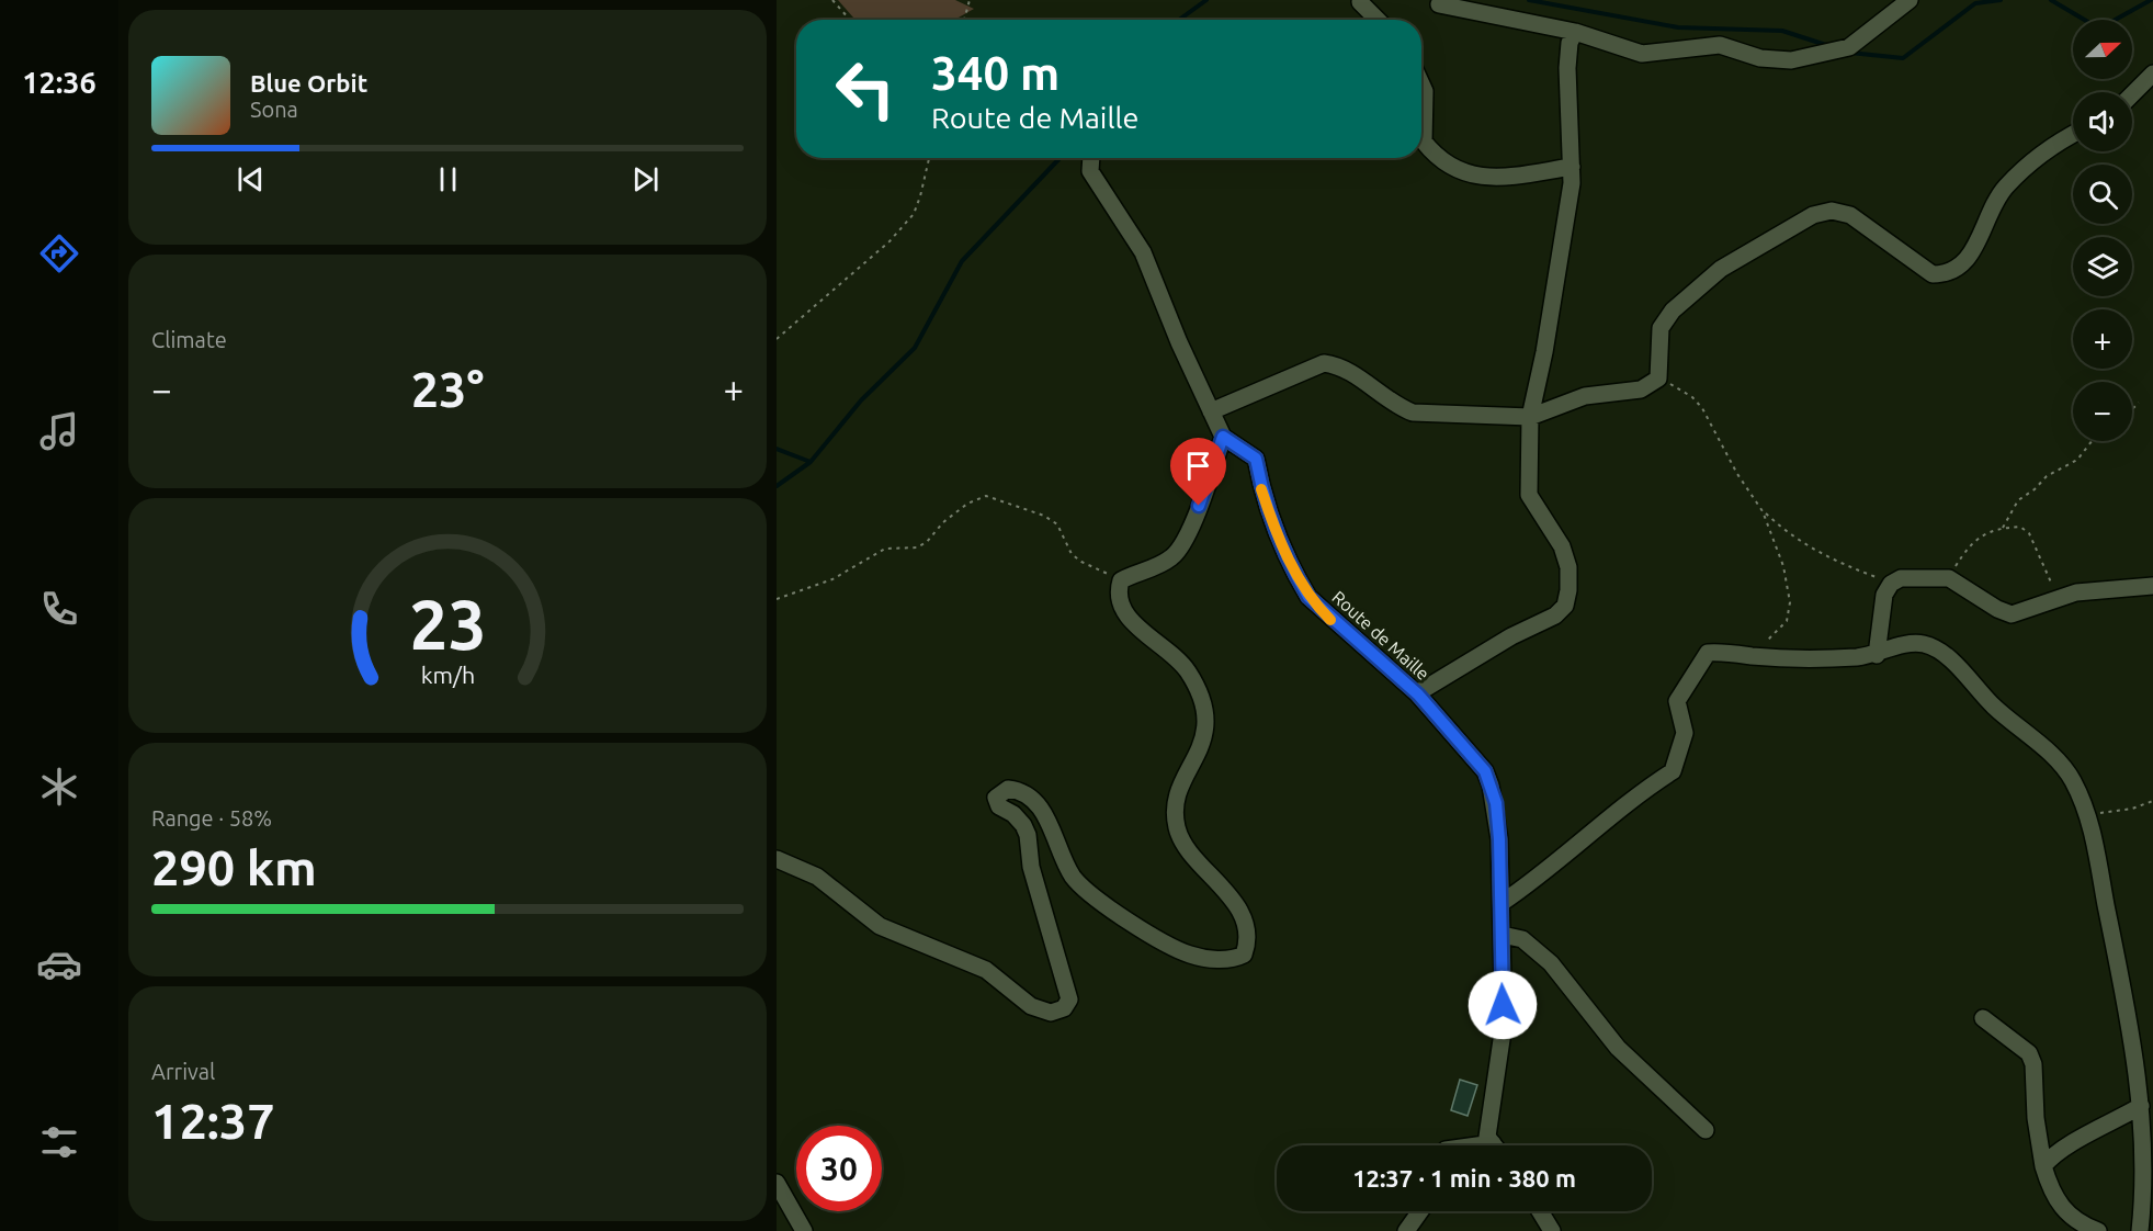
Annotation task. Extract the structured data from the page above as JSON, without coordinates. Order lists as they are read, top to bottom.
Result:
{
  "streets": {
    "street": ["Route de Maille"]
  },
  "north": "right",
  "page": {
    "tabs": "12:36",
    "map_buttons": ["+", "−"],
    "turn": ["340 m", "Route de Maille"],
    "song": ["Blue Orbit", "Sona"],
    "tile": [
      "Climate",
      ["Range · 58%", "290 km"],
      ["Arrival", "12:37"]
    ],
    "heat": ["−", "23°", "+"],
    "limit": "30",
    "trip": "12:37 · 1 min · 380 m",
    "gauge": ["23", "km/h"]
  }
}
